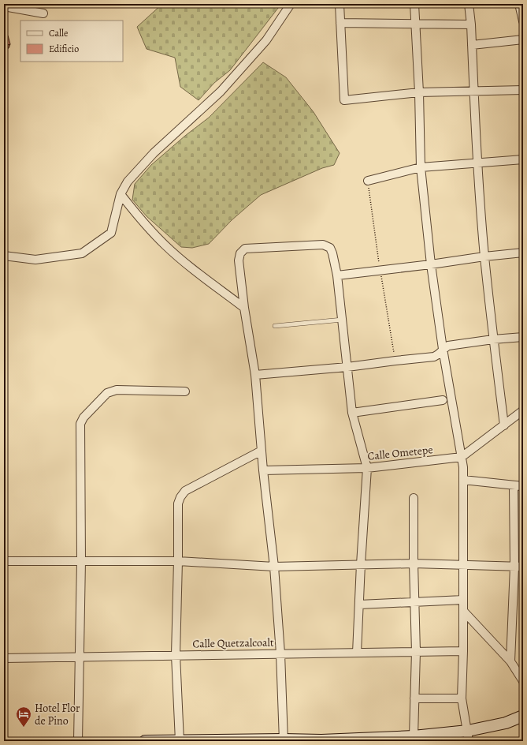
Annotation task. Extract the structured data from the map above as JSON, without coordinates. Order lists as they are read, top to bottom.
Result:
{
  "streets": {
    "street": ["Calle Ometepe", "Calle Quetzalcoalt"]
  },
  "places": {
    "hotel": ["Hotel Flor de Pino"]
  },
  "legend": ["Calle", "Edificio"]
}
